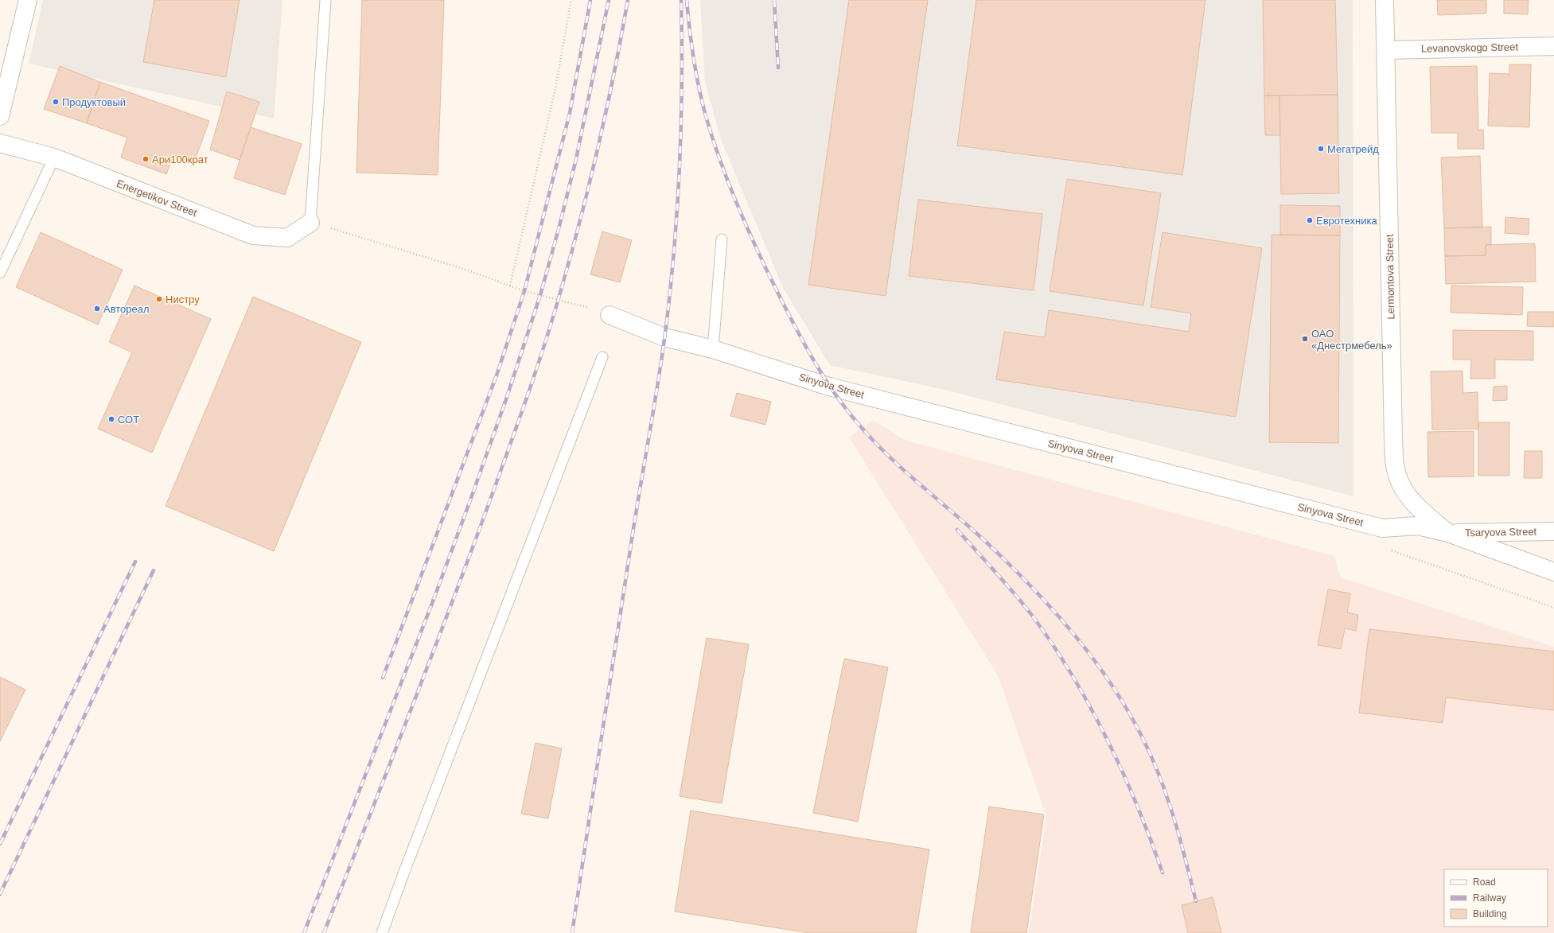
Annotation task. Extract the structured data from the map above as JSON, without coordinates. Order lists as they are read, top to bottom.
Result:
{
  "streets": {
    "street": [
      "Levanovskogo Street",
      "Energetikov Street",
      "Lermontova Street",
      "Sinyova Street",
      "Tsaryova Street"
    ]
  },
  "crossings": [
    ["Levanovskogo Street", "Lermontova Street"],
    ["Lermontova Street", "Sinyova Street"],
    ["Lermontova Street", "Tsaryova Street"],
    ["Sinyova Street", "Tsaryova Street"]
  ],
  "places": [
    "Продуктовый",
    "Мегатрейд",
    "Ари100крат",
    "Евротехника",
    "Нистру",
    "Автореал",
    "ОАО «Днестрмебель»",
    "СОТ"
  ],
  "legend": ["Road", "Railway", "Building"]
}
